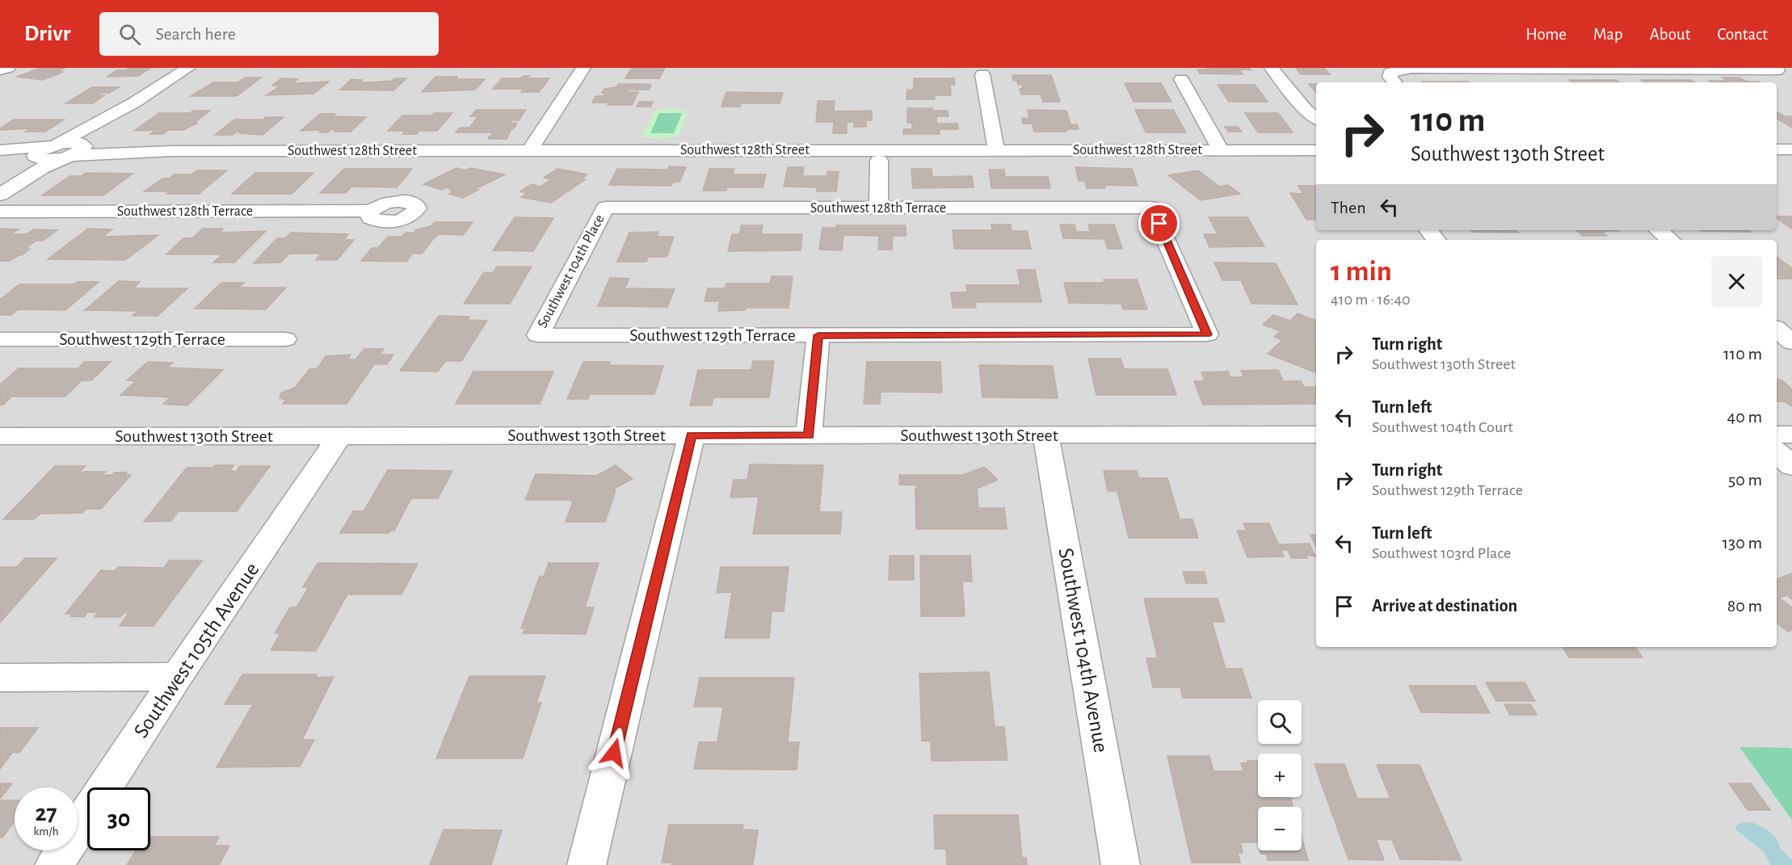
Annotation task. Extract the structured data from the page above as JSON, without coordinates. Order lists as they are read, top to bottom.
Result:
{
  "streets": {
    "street": [
      "Southwest 128th Street",
      "Southwest 128th Terrace",
      "Southwest 104th Place",
      "Southwest 129th Terrace",
      "Southwest 130th Street",
      "Southwest 105th Avenue",
      "Southwest 104th Avenue"
    ]
  },
  "crossings": [
    ["Southwest 128th Terrace", "Southwest 104th Place"],
    ["Southwest 128th Terrace", "Southwest 129th Terrace"],
    ["Southwest 104th Place", "Southwest 129th Terrace"],
    ["Southwest 130th Street", "Southwest 105th Avenue"],
    ["Southwest 130th Street", "Southwest 104th Avenue"]
  ],
  "page": {
    "header": "Drivr",
    "search": "Search here",
    "nav": [
      "Home",
      "Map",
      "About",
      "Contact"
    ],
    "turn": ["110 m", "Southwest 130th Street"],
    "then": "Then",
    "heading": ["1 min", "410 m · 16:40"],
    "list": [
      {
        "name": "Turn right",
        "note": "Southwest 130th Street",
        "value": "110 m"
      },
      {
        "name": "Turn left",
        "note": "Southwest 104th Court",
        "value": "40 m"
      },
      {
        "name": "Turn right",
        "note": "Southwest 129th Terrace",
        "value": "50 m"
      },
      {
        "name": "Turn left",
        "note": "Southwest 103rd Place",
        "value": "130 m"
      },
      {
        "name": "Arrive at destination",
        "value": "80 m"
      }
    ],
    "map_buttons": ["+", "−"],
    "speed": "27 km/h",
    "limit": "30"
  }
}
